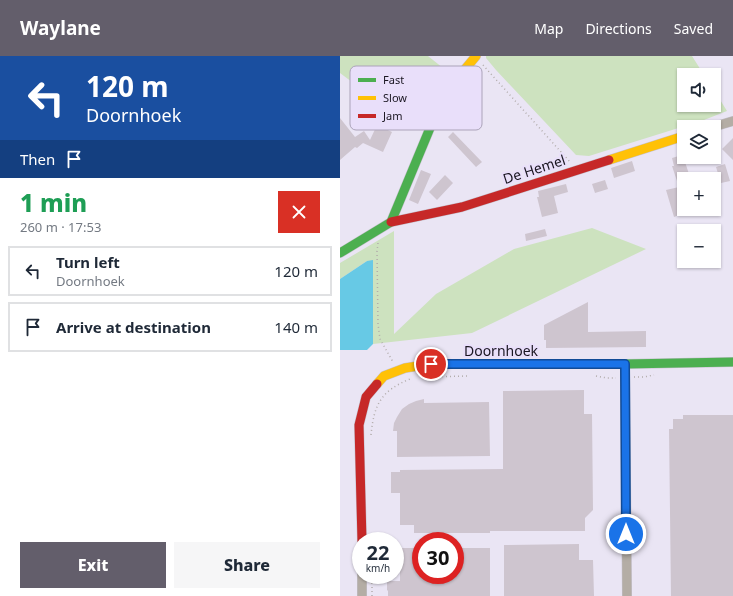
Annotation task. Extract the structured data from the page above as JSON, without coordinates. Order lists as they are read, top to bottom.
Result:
{
  "streets": {
    "street": ["De Hemel", "Doornhoek"]
  },
  "legend": ["Fast", "Slow", "Jam"],
  "page": {
    "header": "Waylane",
    "nav": ["Map", "Directions", "Saved"],
    "turn": ["120 m", "Doornhoek"],
    "map_buttons": ["+", "−"],
    "then": "Then",
    "heading": ["1 min", "260 m · 17:53"],
    "list": [
      {
        "name": "Turn left",
        "note": "Doornhoek",
        "value": "120 m"
      },
      {
        "name": "Arrive at destination",
        "value": "140 m"
      }
    ],
    "speed": "22 km/h",
    "limit": "30",
    "buttons": ["Exit", "Share"]
  }
}
